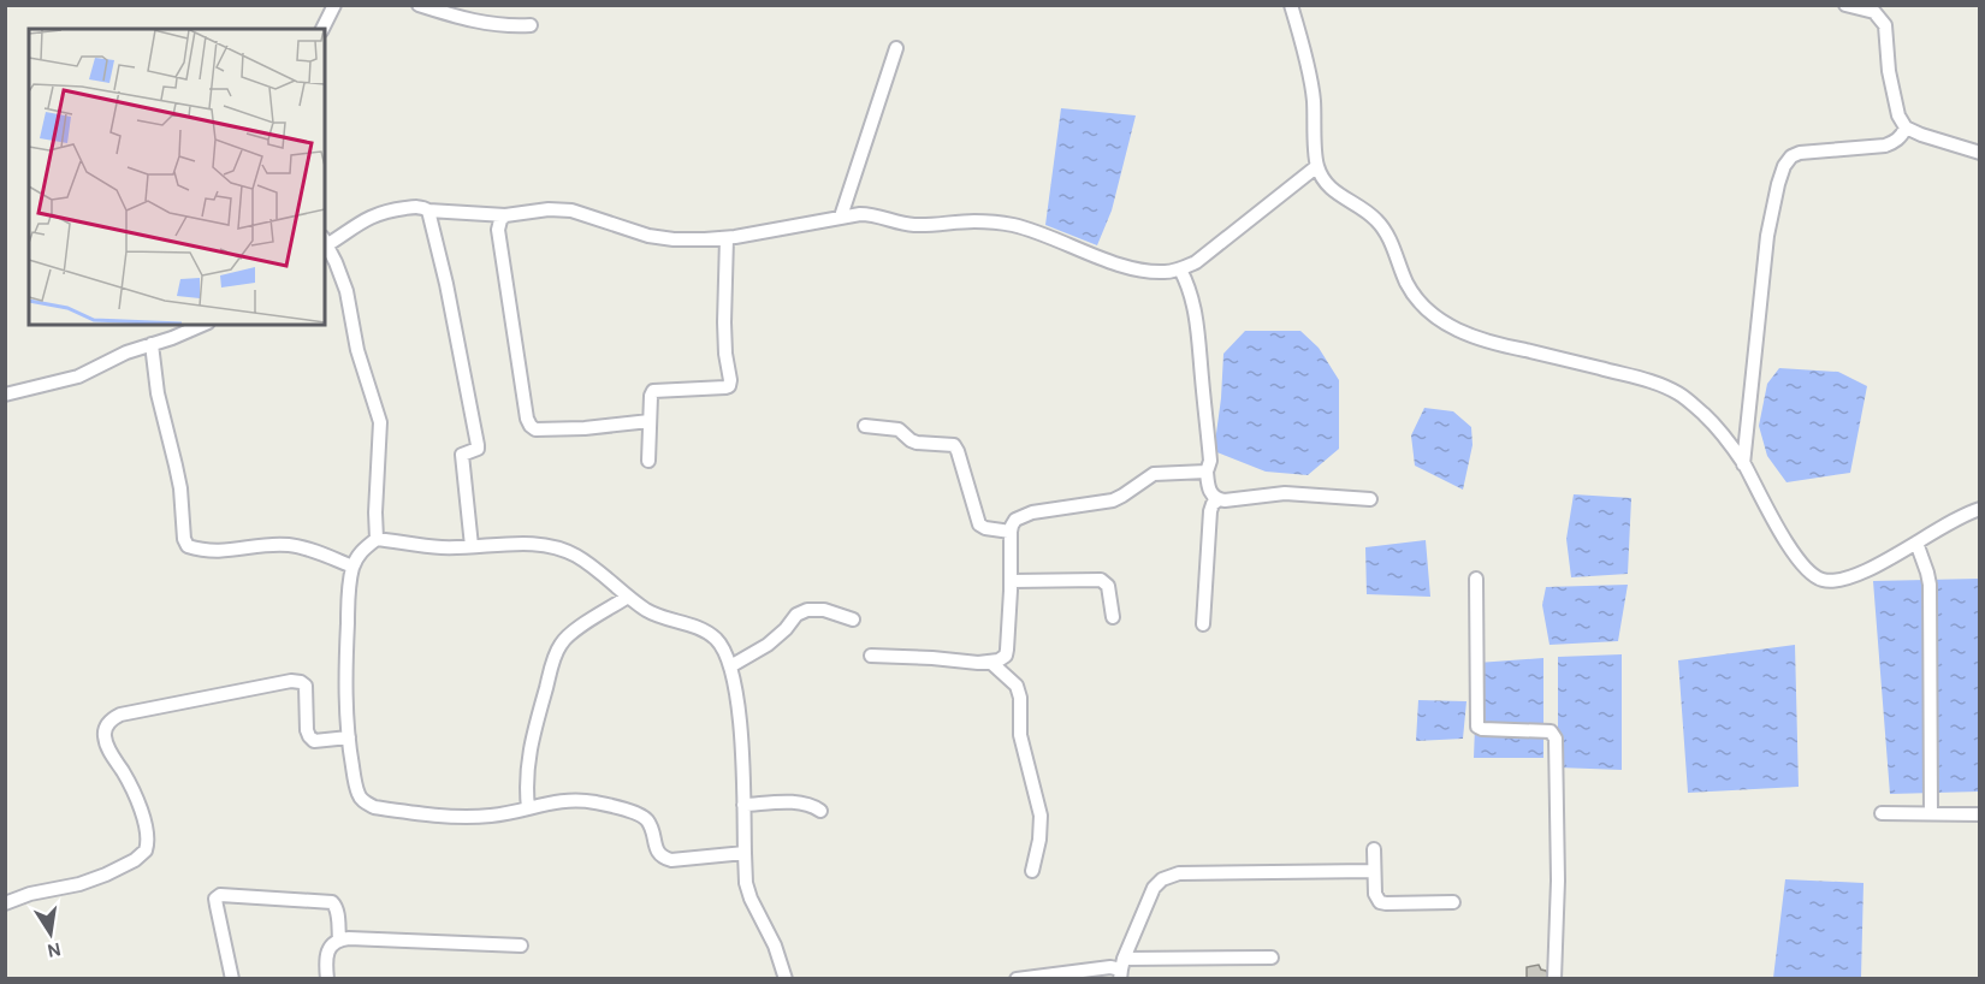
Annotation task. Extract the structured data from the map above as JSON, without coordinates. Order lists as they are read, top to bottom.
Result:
{
  "north": "bottom"
}
